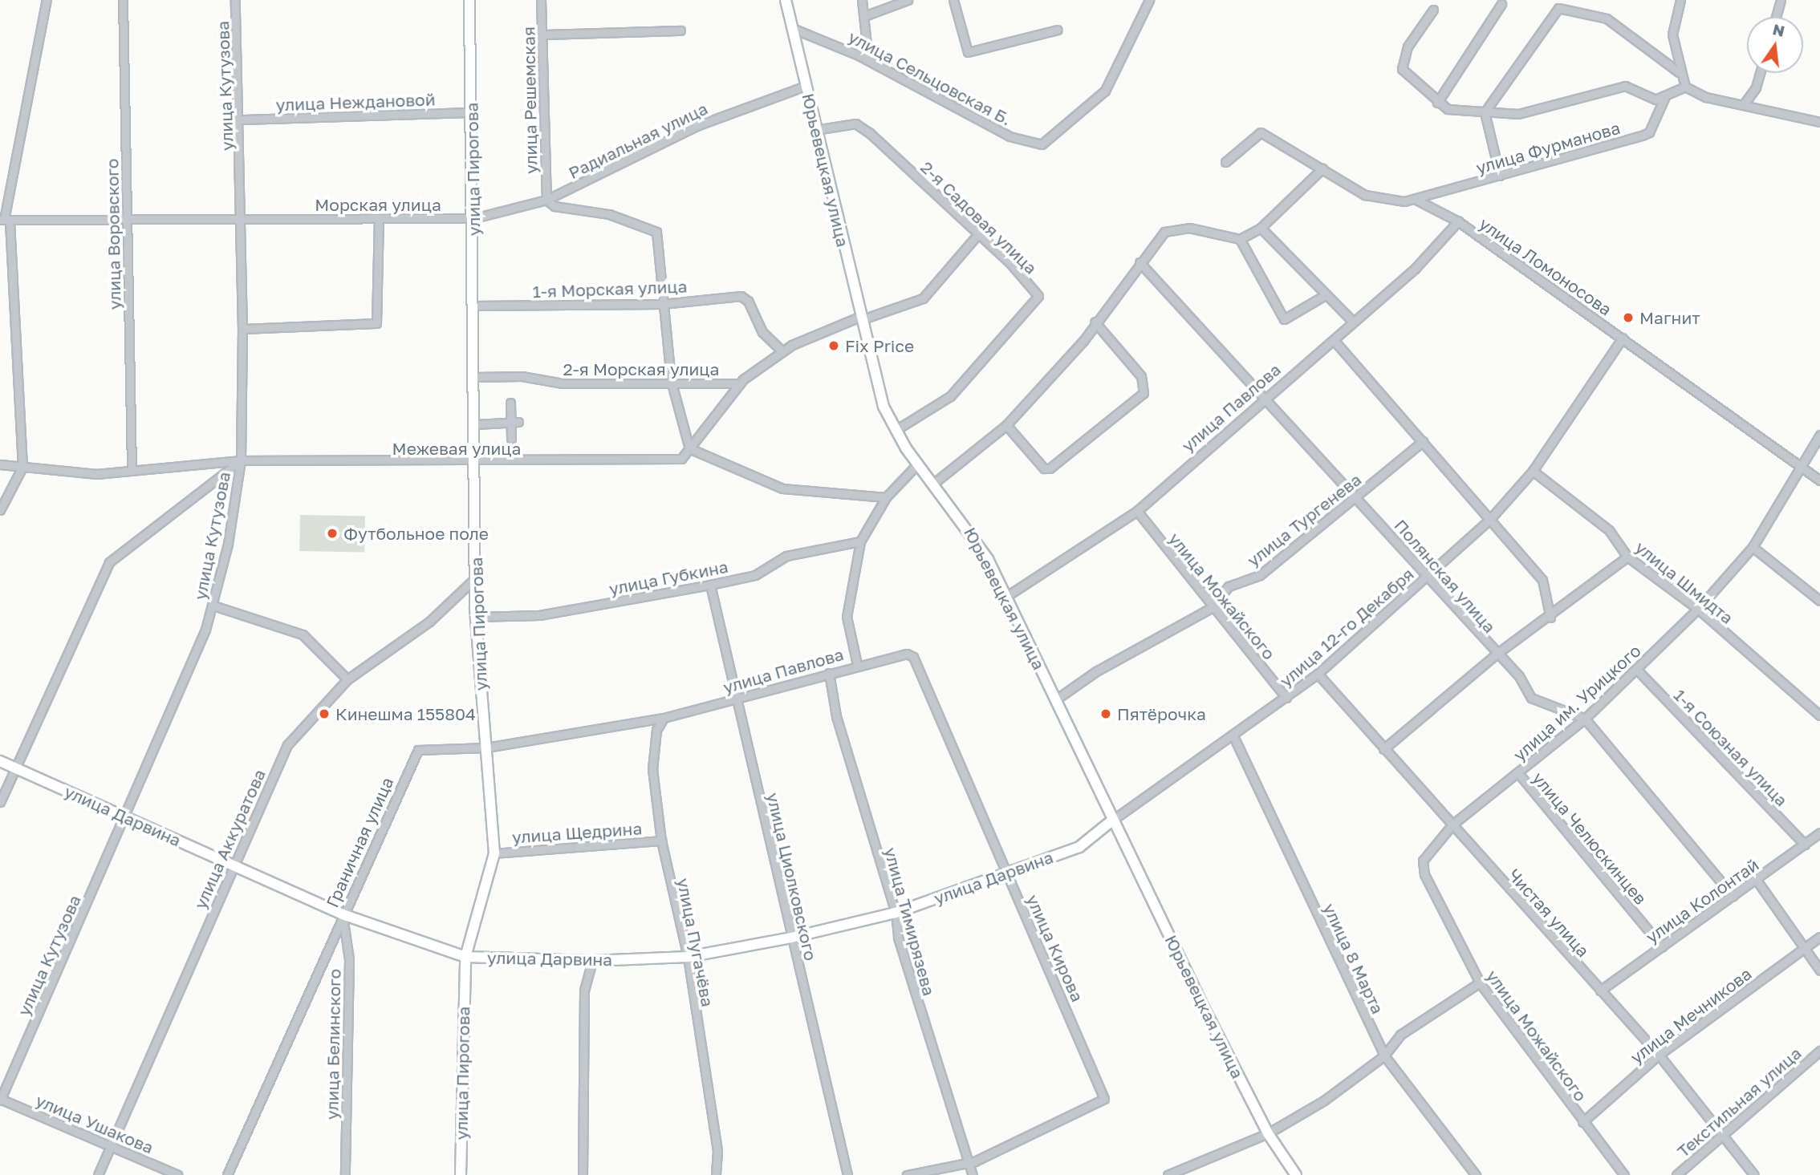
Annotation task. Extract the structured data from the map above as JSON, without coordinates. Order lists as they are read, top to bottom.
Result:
{
  "streets": {
    "street": [
      "улица Сельцовская Б.",
      "улица Кутузова",
      "улица Решемская",
      "улица Неждановой",
      "Радиальная улица",
      "улица Фурманова",
      "улица Пирогова",
      "Юрьевецкая улица",
      "Морская улица",
      "2-я Садовая улица",
      "улица Воровского",
      "улица Ломоносова",
      "1-я Морская улица",
      "2-я Морская улица",
      "улица Павлова",
      "Межевая улица",
      "улица Тургенева",
      "Полянская улица",
      "улица Губкина",
      "улица Шмидта",
      "улица Можайского",
      "улица 12-го Декабря",
      "улица им. Урицкого",
      "1-я Союзная улица",
      "улица Дарвина",
      "улица Щедрина",
      "улица Челюскинцев",
      "улица Аккуратова",
      "Граничная улица",
      "улица Циолковского",
      "улица Колонтай",
      "Чистая улица",
      "улица Тимирязева",
      "улица Пугачёва",
      "улица Кирова",
      "улица 8 Марта",
      "улица Мечникова",
      "улица Белинского",
      "Текстильная улица",
      "улица Ушакова"
    ]
  },
  "crossings": [
    ["улица Сельцовская Б.", "Юрьевецкая улица"],
    ["улица Кутузова", "улица Неждановой"],
    ["улица Кутузова", "Морская улица"],
    ["улица Кутузова", "Межевая улица"],
    ["улица Кутузова", "улица Дарвина"],
    ["улица Кутузова", "улица Ушакова"],
    ["улица Решемская", "Радиальная улица"],
    ["улица Решемская", "Морская улица"],
    ["улица Неждановой", "улица Пирогова"],
    ["Радиальная улица", "Юрьевецкая улица"],
    ["Радиальная улица", "Морская улица"],
    ["улица Фурманова", "улица Ломоносова"],
    ["улица Пирогова", "Морская улица"],
    ["улица Пирогова", "1-я Морская улица"],
    ["улица Пирогова", "2-я Морская улица"],
    ["улица Пирогова", "Межевая улица"],
    ["улица Пирогова", "улица Губкина"],
    ["улица Пирогова", "улица Дарвина"],
    ["улица Пирогова", "улица Щедрина"],
    ["улица Пирогова", "улица Аккуратова"],
    ["улица Пирогова", "Граничная улица"],
    ["Юрьевецкая улица", "2-я Садовая улица"],
    ["Юрьевецкая улица", "улица Павлова"],
    ["Юрьевецкая улица", "Межевая улица"],
    ["Юрьевецкая улица", "улица Тургенева"],
    ["Юрьевецкая улица", "улица 12-го Декабря"],
    ["Юрьевецкая улица", "улица Дарвина"],
    ["Морская улица", "улица Воровского"],
    ["2-я Садовая улица", "Межевая улица"],
    ["улица Воровского", "Межевая улица"],
    ["улица Ломоносова", "улица Павлова"],
    ["улица Ломоносова", "улица 12-го Декабря"],
    ["улица Ломоносова", "улица им. Урицкого"],
    ["1-я Морская улица", "Межевая улица"],
    ["2-я Морская улица", "Межевая улица"],
    ["улица Павлова", "Полянская улица"],
    ["улица Павлова", "улица Можайского"],
    ["улица Павлова", "Граничная улица"],
    ["улица Павлова", "улица Циолковского"],
    ["улица Павлова", "улица Тимирязева"],
    ["улица Павлова", "улица Пугачёва"],
    ["улица Павлова", "улица Кирова"],
    ["улица Тургенева", "Полянская улица"],
    ["улица Тургенева", "улица Можайского"],
    ["Полянская улица", "улица 12-го Декабря"],
    ["Полянская улица", "улица им. Урицкого"],
    ["Полянская улица", "улица Колонтай"],
    ["улица Губкина", "улица Циолковского"],
    ["улица Шмидта", "улица 12-го Декабря"],
    ["улица Шмидта", "улица им. Урицкого"],
    ["улица Можайского", "улица 12-го Декабря"],
    ["улица Можайского", "улица им. Урицкого"],
    ["улица Можайского", "улица Мечникова"],
    ["улица 12-го Декабря", "улица Дарвина"],
    ["улица 12-го Декабря", "Чистая улица"],
    ["улица 12-го Декабря", "улица 8 Марта"],
    ["улица им. Урицкого", "1-я Союзная улица"],
    ["улица им. Урицкого", "улица Челюскинцев"],
    ["улица им. Урицкого", "Чистая улица"],
    ["1-я Союзная улица", "улица Колонтай"],
    ["улица Дарвина", "улица Аккуратова"],
    ["улица Дарвина", "Граничная улица"],
    ["улица Дарвина", "улица Циолковского"],
    ["улица Дарвина", "улица Тимирязева"],
    ["улица Дарвина", "улица Пугачёва"],
    ["улица Дарвина", "улица Кирова"],
    ["улица Дарвина", "улица Белинского"],
    ["улица Щедрина", "улица Пугачёва"],
    ["улица Челюскинцев", "улица Колонтай"],
    ["улица Аккуратова", "улица Ушакова"],
    ["Граничная улица", "улица Пугачёва"],
    ["Граничная улица", "улица Белинского"],
    ["улица Колонтай", "Чистая улица"],
    ["Чистая улица", "улица Мечникова"],
    ["Чистая улица", "Текстильная улица"],
    ["улица Тимирязева", "улица Кирова"]
  ],
  "places": [
    "Магнит",
    "Fix Price",
    "Футбольное поле",
    "Кинешма 155804",
    "Пятёрочка"
  ],
  "north": "top"
}
